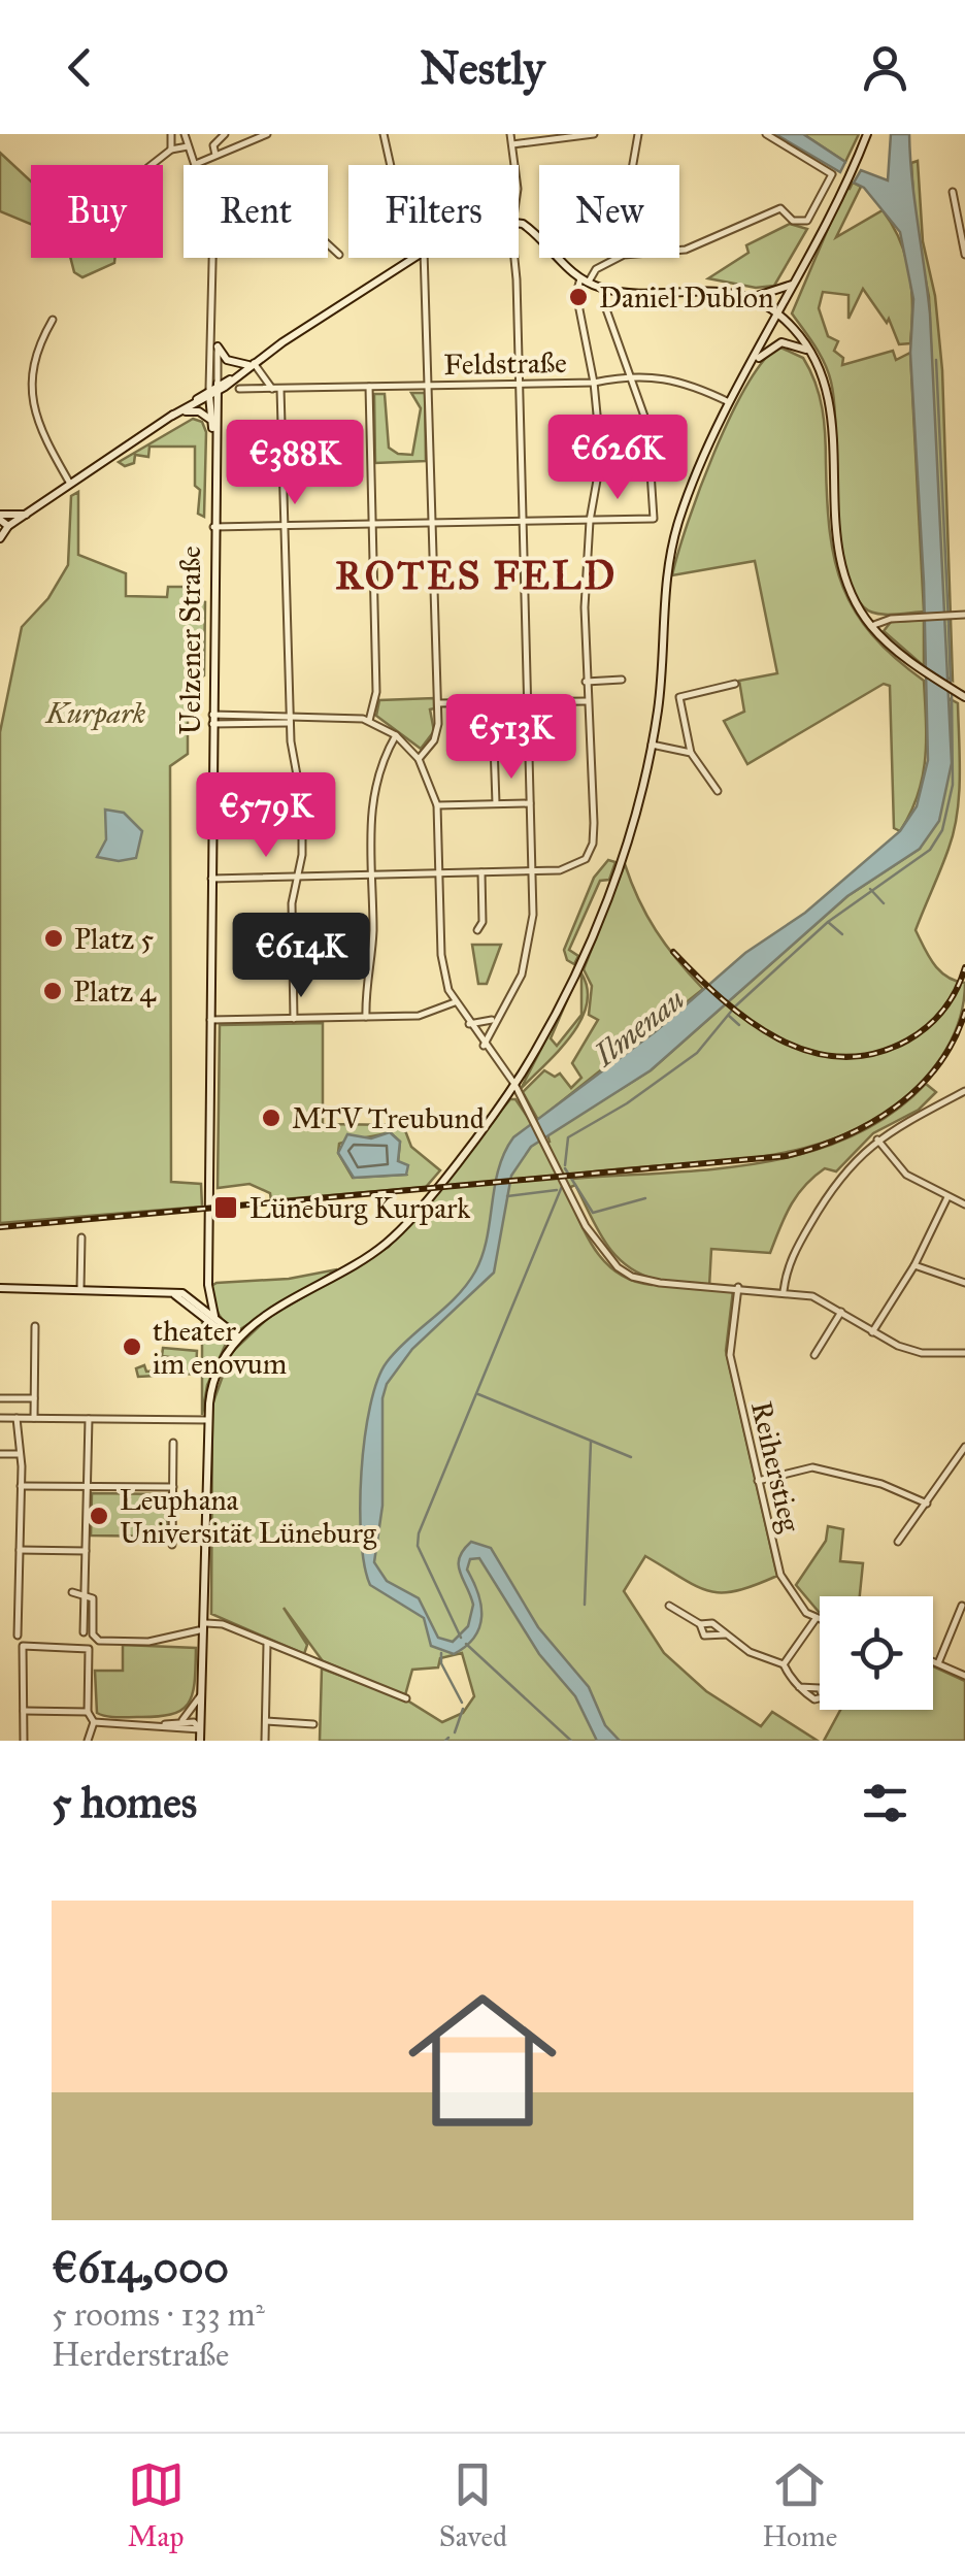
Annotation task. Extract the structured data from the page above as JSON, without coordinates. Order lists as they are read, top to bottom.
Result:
{
  "streets": {
    "main road": ["Uelzener Straße"],
    "street": ["Feldstraße", "Reiherstieg"]
  },
  "districts": ["ROTES FELD"],
  "water": ["Ilmenau"],
  "parks": ["Kurpark"],
  "places": {
    "other": [
      "Daniel Dublon",
      "Platz 5",
      "Platz 4",
      "MTV Treubund",
      "theater im enovum",
      "Leuphana Universität Lüneburg"
    ],
    "transit": ["Lüneburg Kurpark"]
  },
  "page": {
    "header": "Nestly",
    "chip": [
      "Buy",
      "Rent",
      "Filters",
      "New"
    ],
    "price": [
      "€626K",
      "€388K",
      "€513K",
      "€579K",
      "€614K"
    ],
    "heading": "5 homes",
    "list": [
      {
        "name": "€614,000",
        "note": "5 rooms · 133 m² · Herderstraße"
      }
    ],
    "tabs": ["Map", "Saved", "Home"]
  }
}
